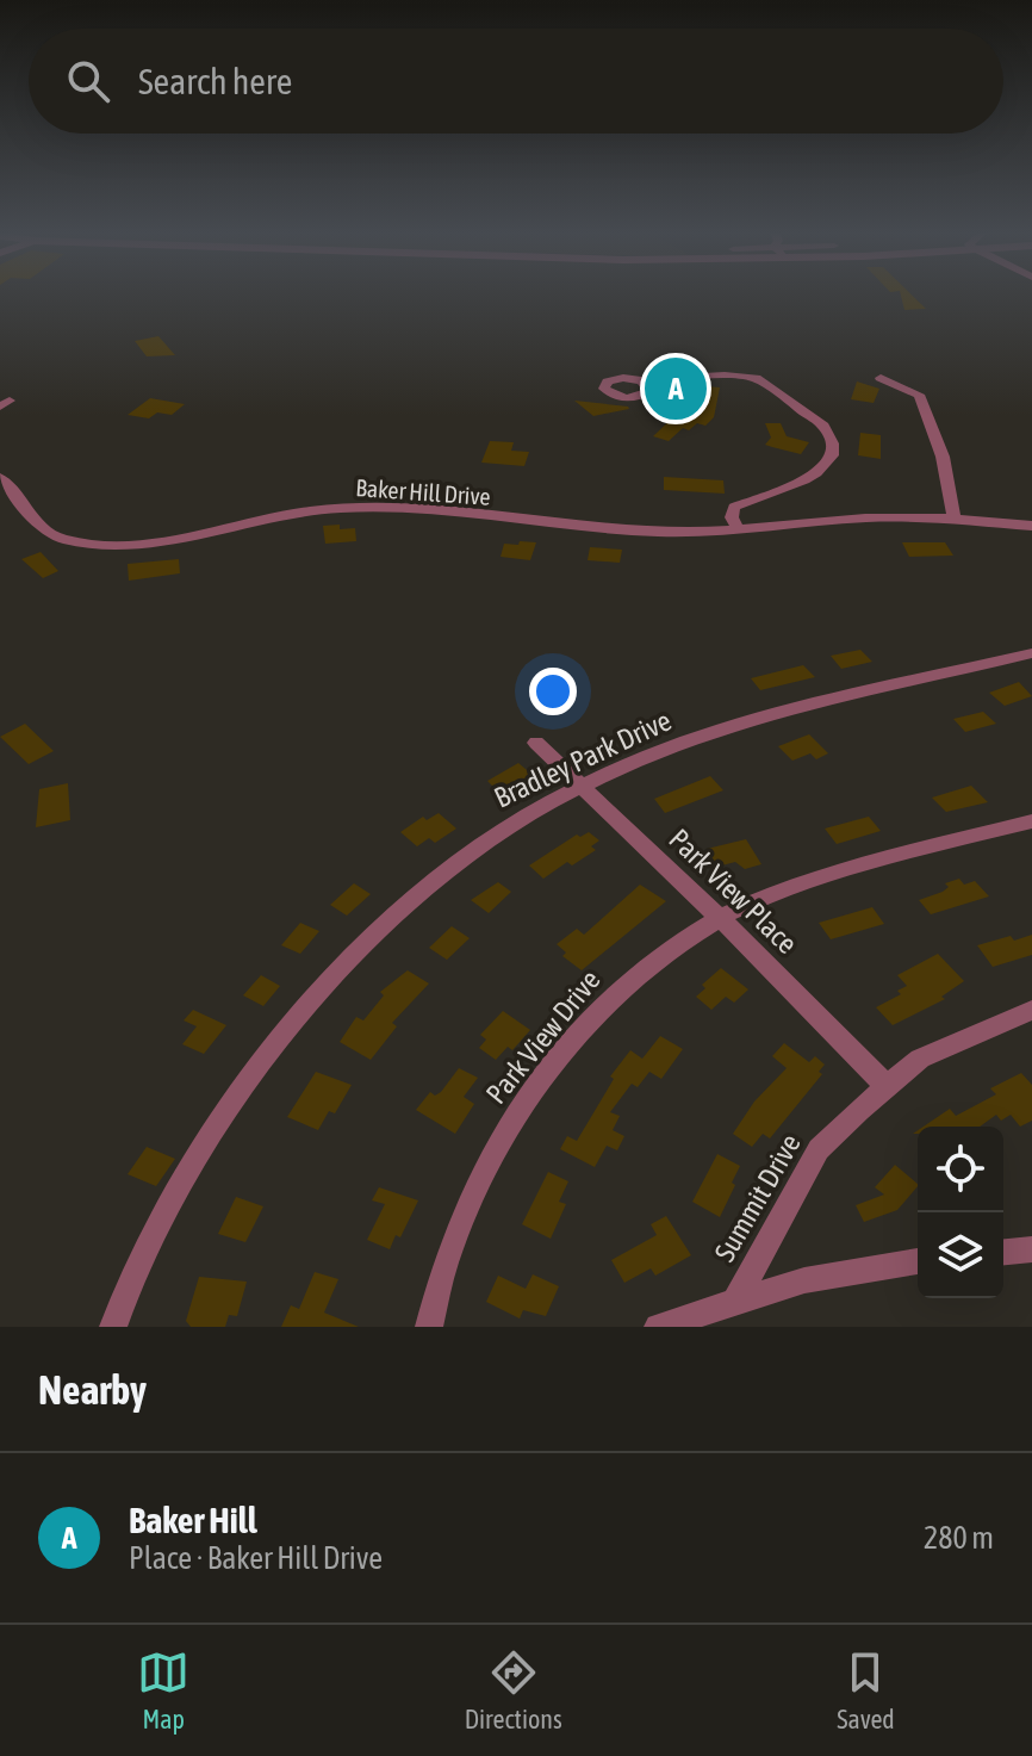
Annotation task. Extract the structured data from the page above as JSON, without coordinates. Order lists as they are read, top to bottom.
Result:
{
  "streets": {
    "street": [
      "Baker Hill Drive",
      "Bradley Park Drive",
      "Park View Place",
      "Park View Drive",
      "Summit Drive"
    ]
  },
  "crossings": [
    ["Bradley Park Drive", "Park View Place"],
    ["Park View Place", "Park View Drive"],
    ["Park View Place", "Summit Drive"]
  ],
  "page": {
    "search": "Search here",
    "pins": "A",
    "heading": "Nearby",
    "list": [
      {
        "mark": "A",
        "name": "Baker Hill",
        "note": "Place · Baker Hill Drive",
        "value": "280 m"
      }
    ],
    "nav": ["Map", "Directions", "Saved"]
  }
}
